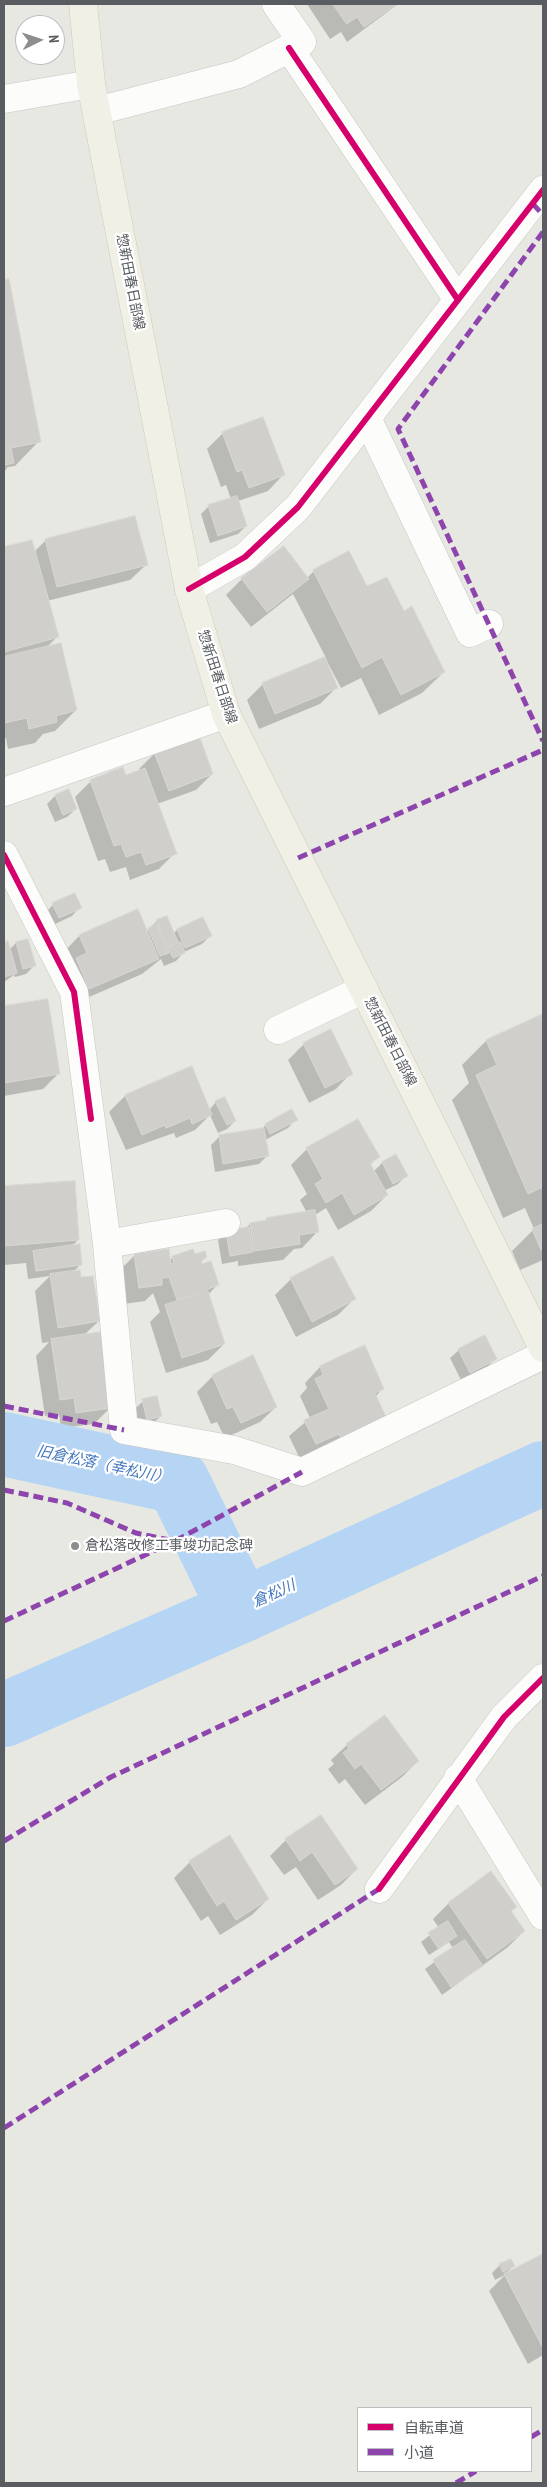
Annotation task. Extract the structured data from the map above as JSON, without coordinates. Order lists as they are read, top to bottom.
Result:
{
  "streets": {
    "main road": ["惣新田春日部線"]
  },
  "water": ["旧倉松落（幸松川）", "倉松川"],
  "places": ["倉松落改修工事竣功記念碑"],
  "legend": ["自転車道", "小道"],
  "north": "right"
}
